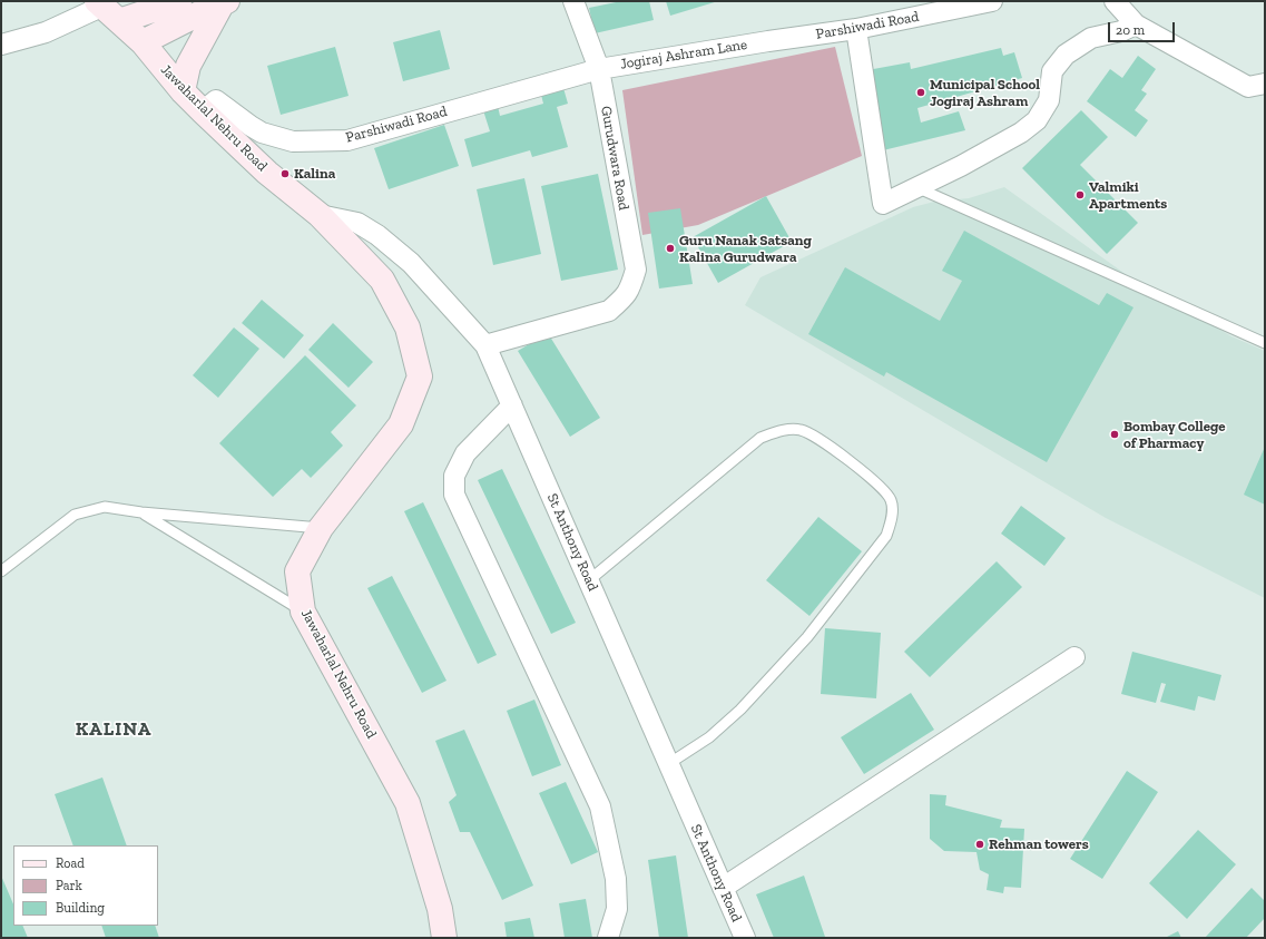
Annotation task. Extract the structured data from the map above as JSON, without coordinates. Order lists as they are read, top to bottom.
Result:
{
  "streets": {
    "main road": ["Jawaharlal Nehru Road"],
    "street": [
      "Parshiwadi Road",
      "Jogiraj Ashram Lane",
      "Gurudwara Road",
      "St Anthony Road"
    ]
  },
  "crossings": [
    ["Parshiwadi Road", "Jogiraj Ashram Lane"],
    ["Parshiwadi Road", "Jawaharlal Nehru Road"],
    ["Parshiwadi Road", "Gurudwara Road"],
    ["Jogiraj Ashram Lane", "Gurudwara Road"],
    ["Jawaharlal Nehru Road", "St Anthony Road"],
    ["Gurudwara Road", "St Anthony Road"]
  ],
  "districts": ["KALINA"],
  "places": [
    "Municipal School Jogiraj Ashram",
    "Kalina",
    "Valmiki Apartments",
    "Guru Nanak Satsang Kalina Gurudwara",
    "Bombay College of Pharmacy",
    "Rehman towers"
  ],
  "legend": ["Road", "Park", "Building"],
  "scale_bar": "20 m"
}
